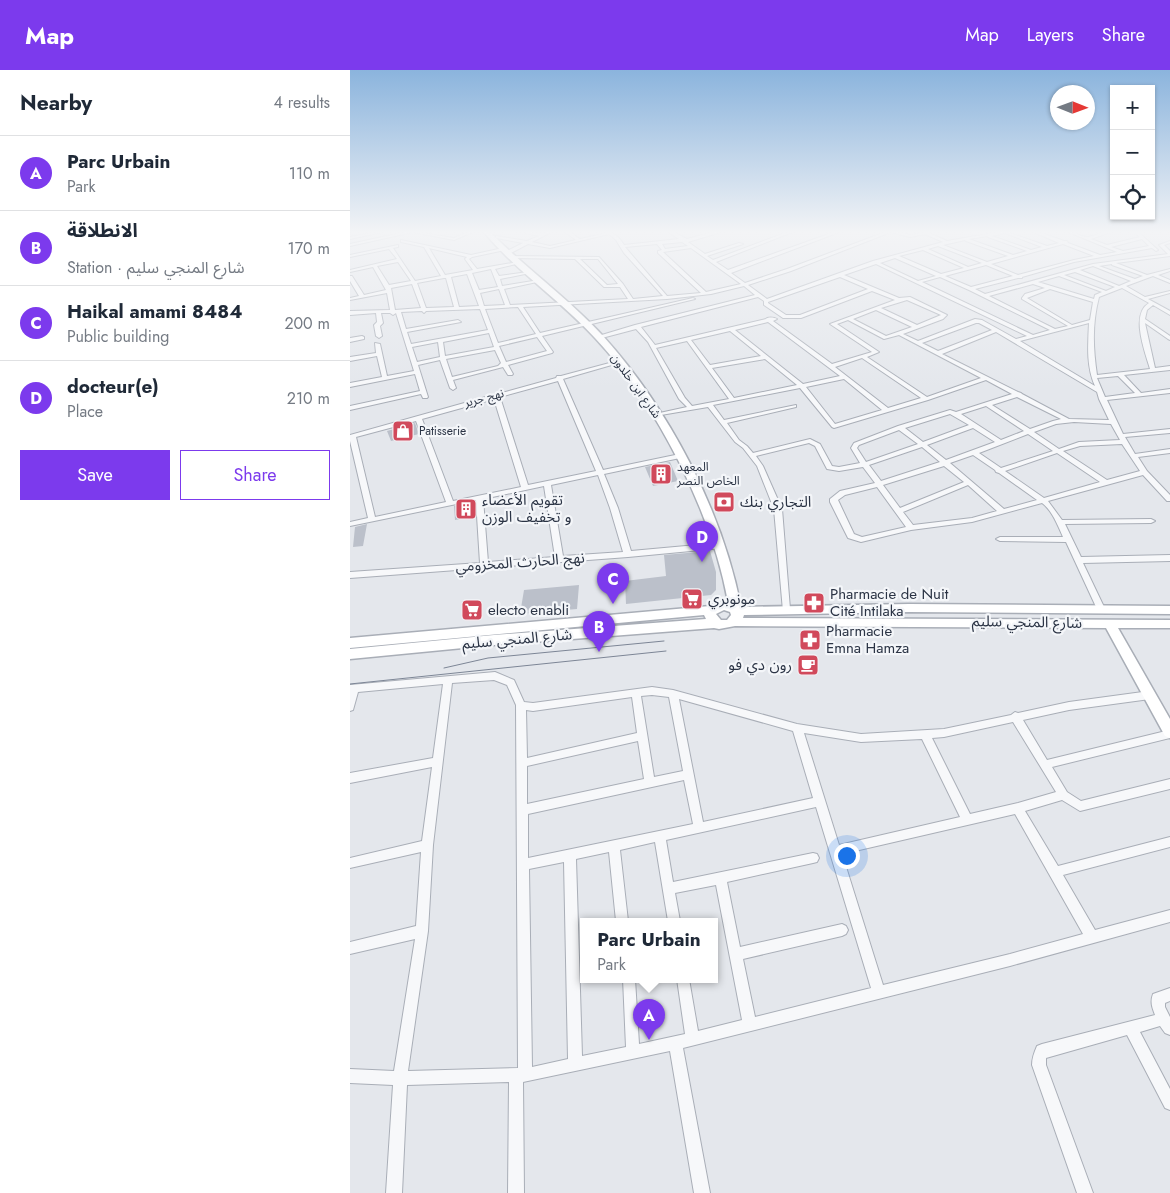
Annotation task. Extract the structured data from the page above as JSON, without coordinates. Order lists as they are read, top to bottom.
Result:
{
  "streets": {
    "main road": ["شارع ابن خلدون", "شارع المنجي سليم"],
    "street": ["نهج جرير", "نهج الحارث المخزومي"]
  },
  "crossings": [
    ["شارع ابن خلدون", "نهج جرير"],
    ["شارع ابن خلدون", "نهج الحارث المخزومي"]
  ],
  "places": {
    "shop": ["Patisserie"],
    "building": ["المعهد الخاص النصر", "تقويم الأعضاء و تخفيف الوزن"],
    "bank": ["التجاري بنك"],
    "supermarket": ["مونوبري", "electo enabli"],
    "pharmacy": ["Pharmacie de Nuit Cité Intilaka", "Pharmacie Emna Hamza"],
    "cafe": ["رون دي فو"]
  },
  "north": "right",
  "page": {
    "header": "Map",
    "nav": ["Map", "Layers", "Share"],
    "heading": ["Nearby", "4 results"],
    "map_buttons": ["+", "−"],
    "list": [
      {
        "mark": "A",
        "name": "Parc Urbain",
        "note": "Park",
        "value": "110 m"
      },
      {
        "mark": "B",
        "name": "الانطلاقة",
        "note": "Station · شارع المنجي سليم",
        "value": "170 m"
      },
      {
        "mark": "C",
        "name": "Haikal amami 8484",
        "note": "Public building",
        "value": "200 m"
      },
      {
        "mark": "D",
        "name": "docteur(e)",
        "note": "Place",
        "value": "210 m"
      }
    ],
    "buttons": ["Save", "Share"],
    "pins": [
      "D",
      "C",
      "B",
      "A"
    ],
    "popup": ["Parc Urbain", "Park"]
  }
}
